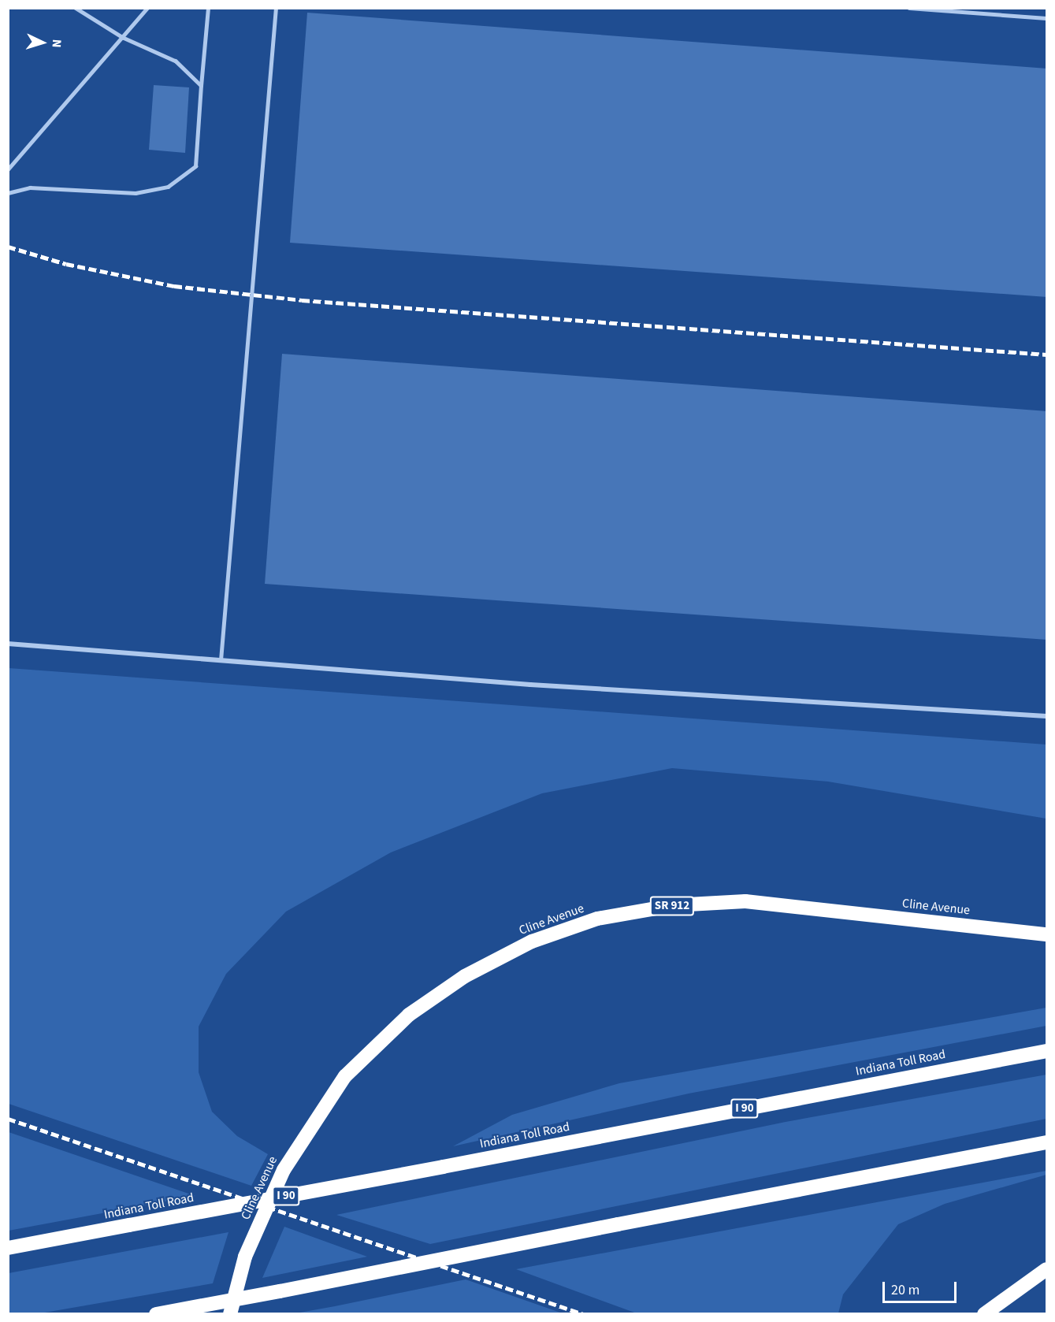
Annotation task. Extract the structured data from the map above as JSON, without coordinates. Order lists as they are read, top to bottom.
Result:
{
  "streets": {
    "highway": [
      "SR 912",
      "Cline Avenue",
      "Indiana Toll Road",
      "I 90"
    ]
  },
  "scale_bar": "20 m",
  "north": "right"
}
